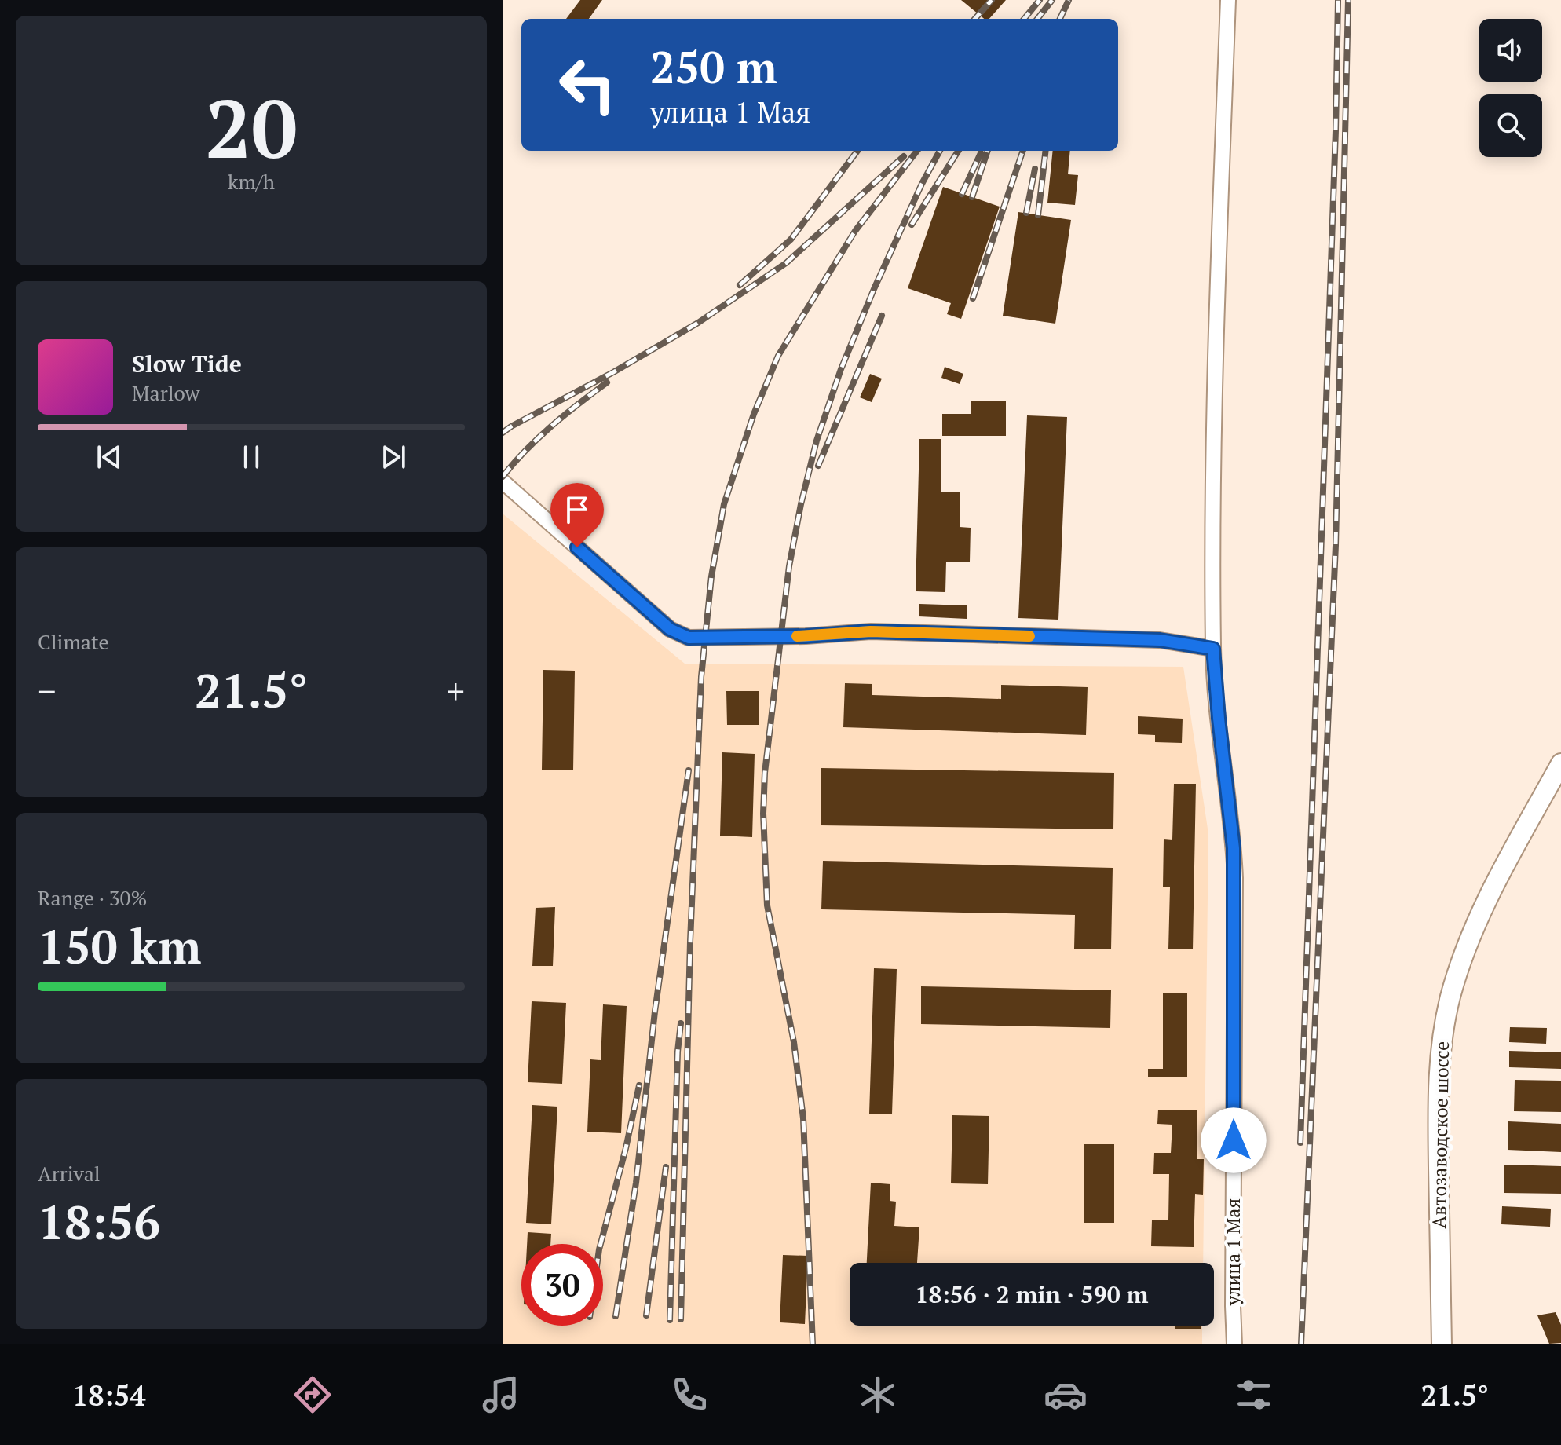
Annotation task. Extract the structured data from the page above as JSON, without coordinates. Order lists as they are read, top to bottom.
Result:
{
  "streets": {
    "main road": ["Автозаводское шоссе"],
    "street": ["улица 1 Мая"]
  },
  "page": {
    "tile": [
      ["20", "km/h"],
      "Climate",
      ["Range · 30%", "150 km"],
      ["Arrival", "18:56"]
    ],
    "turn": ["250 m", "улица 1 Мая"],
    "song": ["Slow Tide", "Marlow"],
    "heat": ["−", "21.5°", "+"],
    "limit": "30",
    "trip": "18:56 · 2 min · 590 m",
    "tabs": ["18:54", "21.5°"]
  }
}
